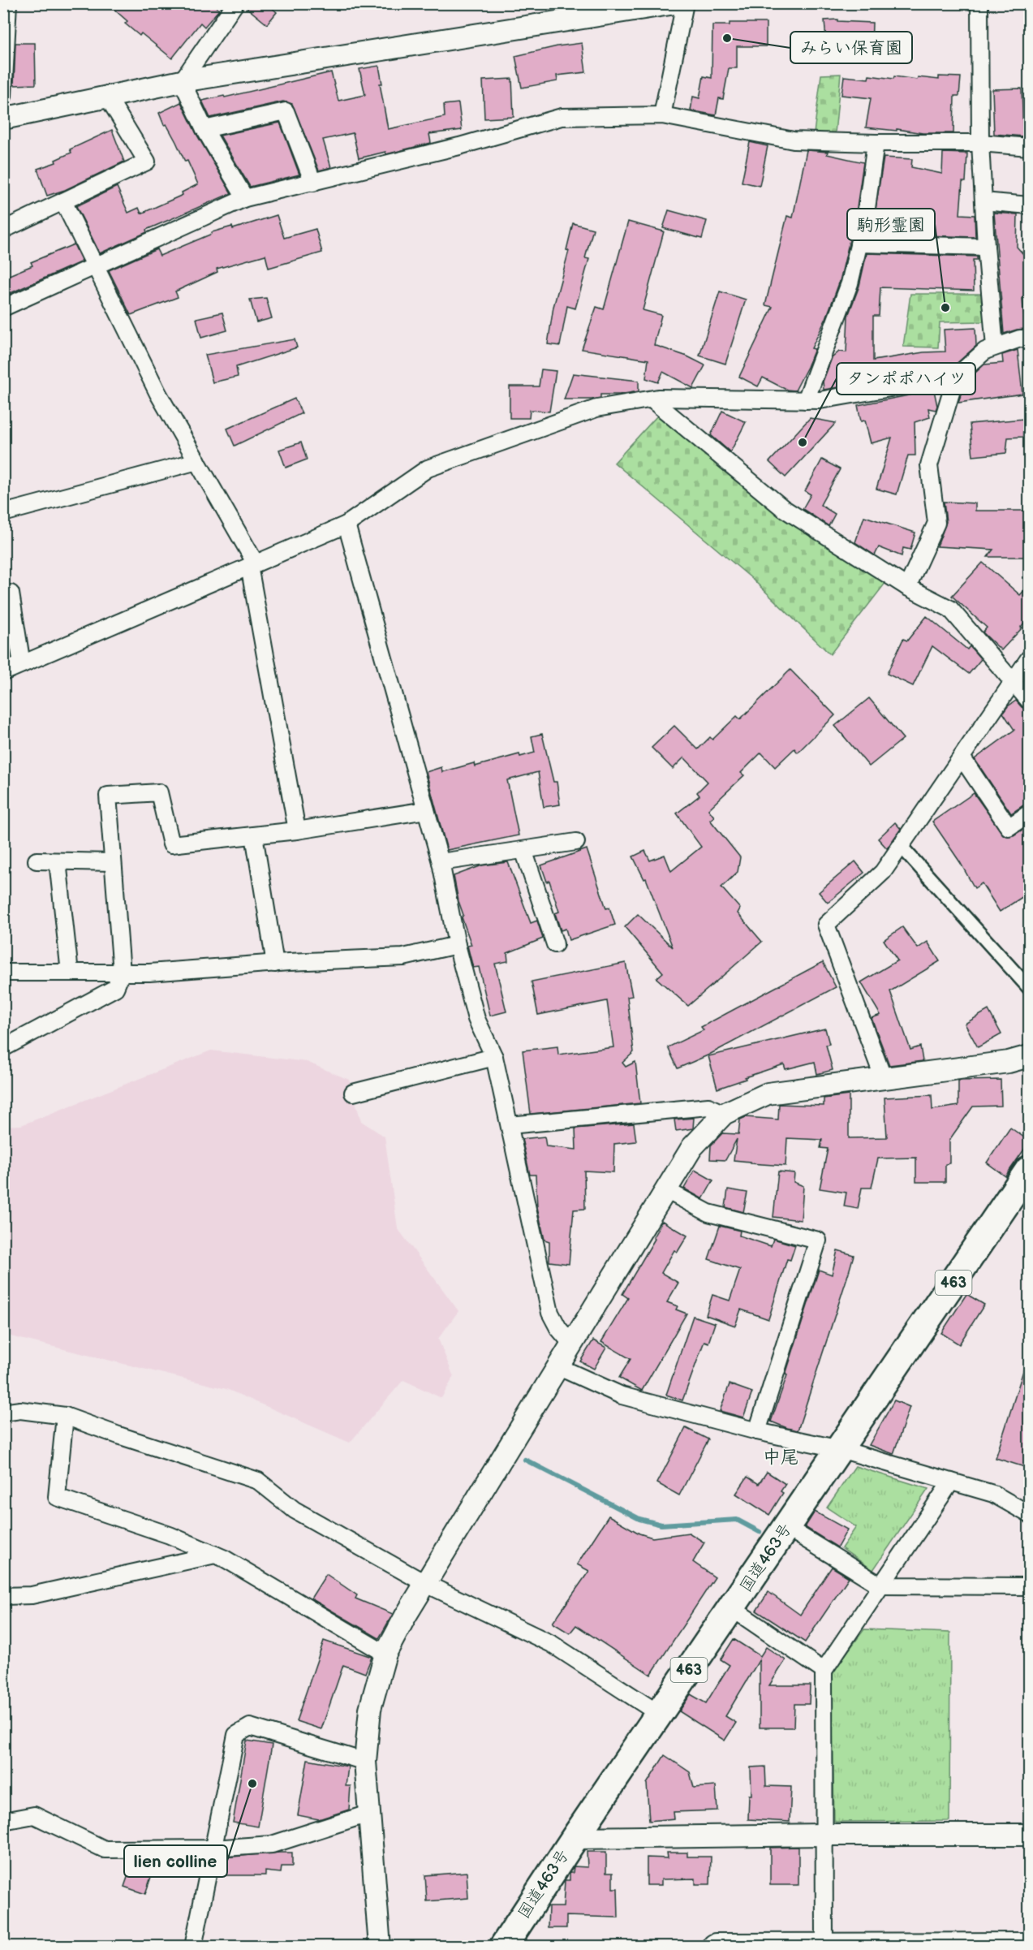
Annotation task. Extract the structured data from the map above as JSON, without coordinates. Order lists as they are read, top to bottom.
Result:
{
  "streets": {
    "highway": ["463", "国道463号"]
  },
  "districts": ["中尾"],
  "places": [
    "みらい保育園",
    "駒形霊園",
    "タンポポハイツ",
    "lien colline"
  ]
}
